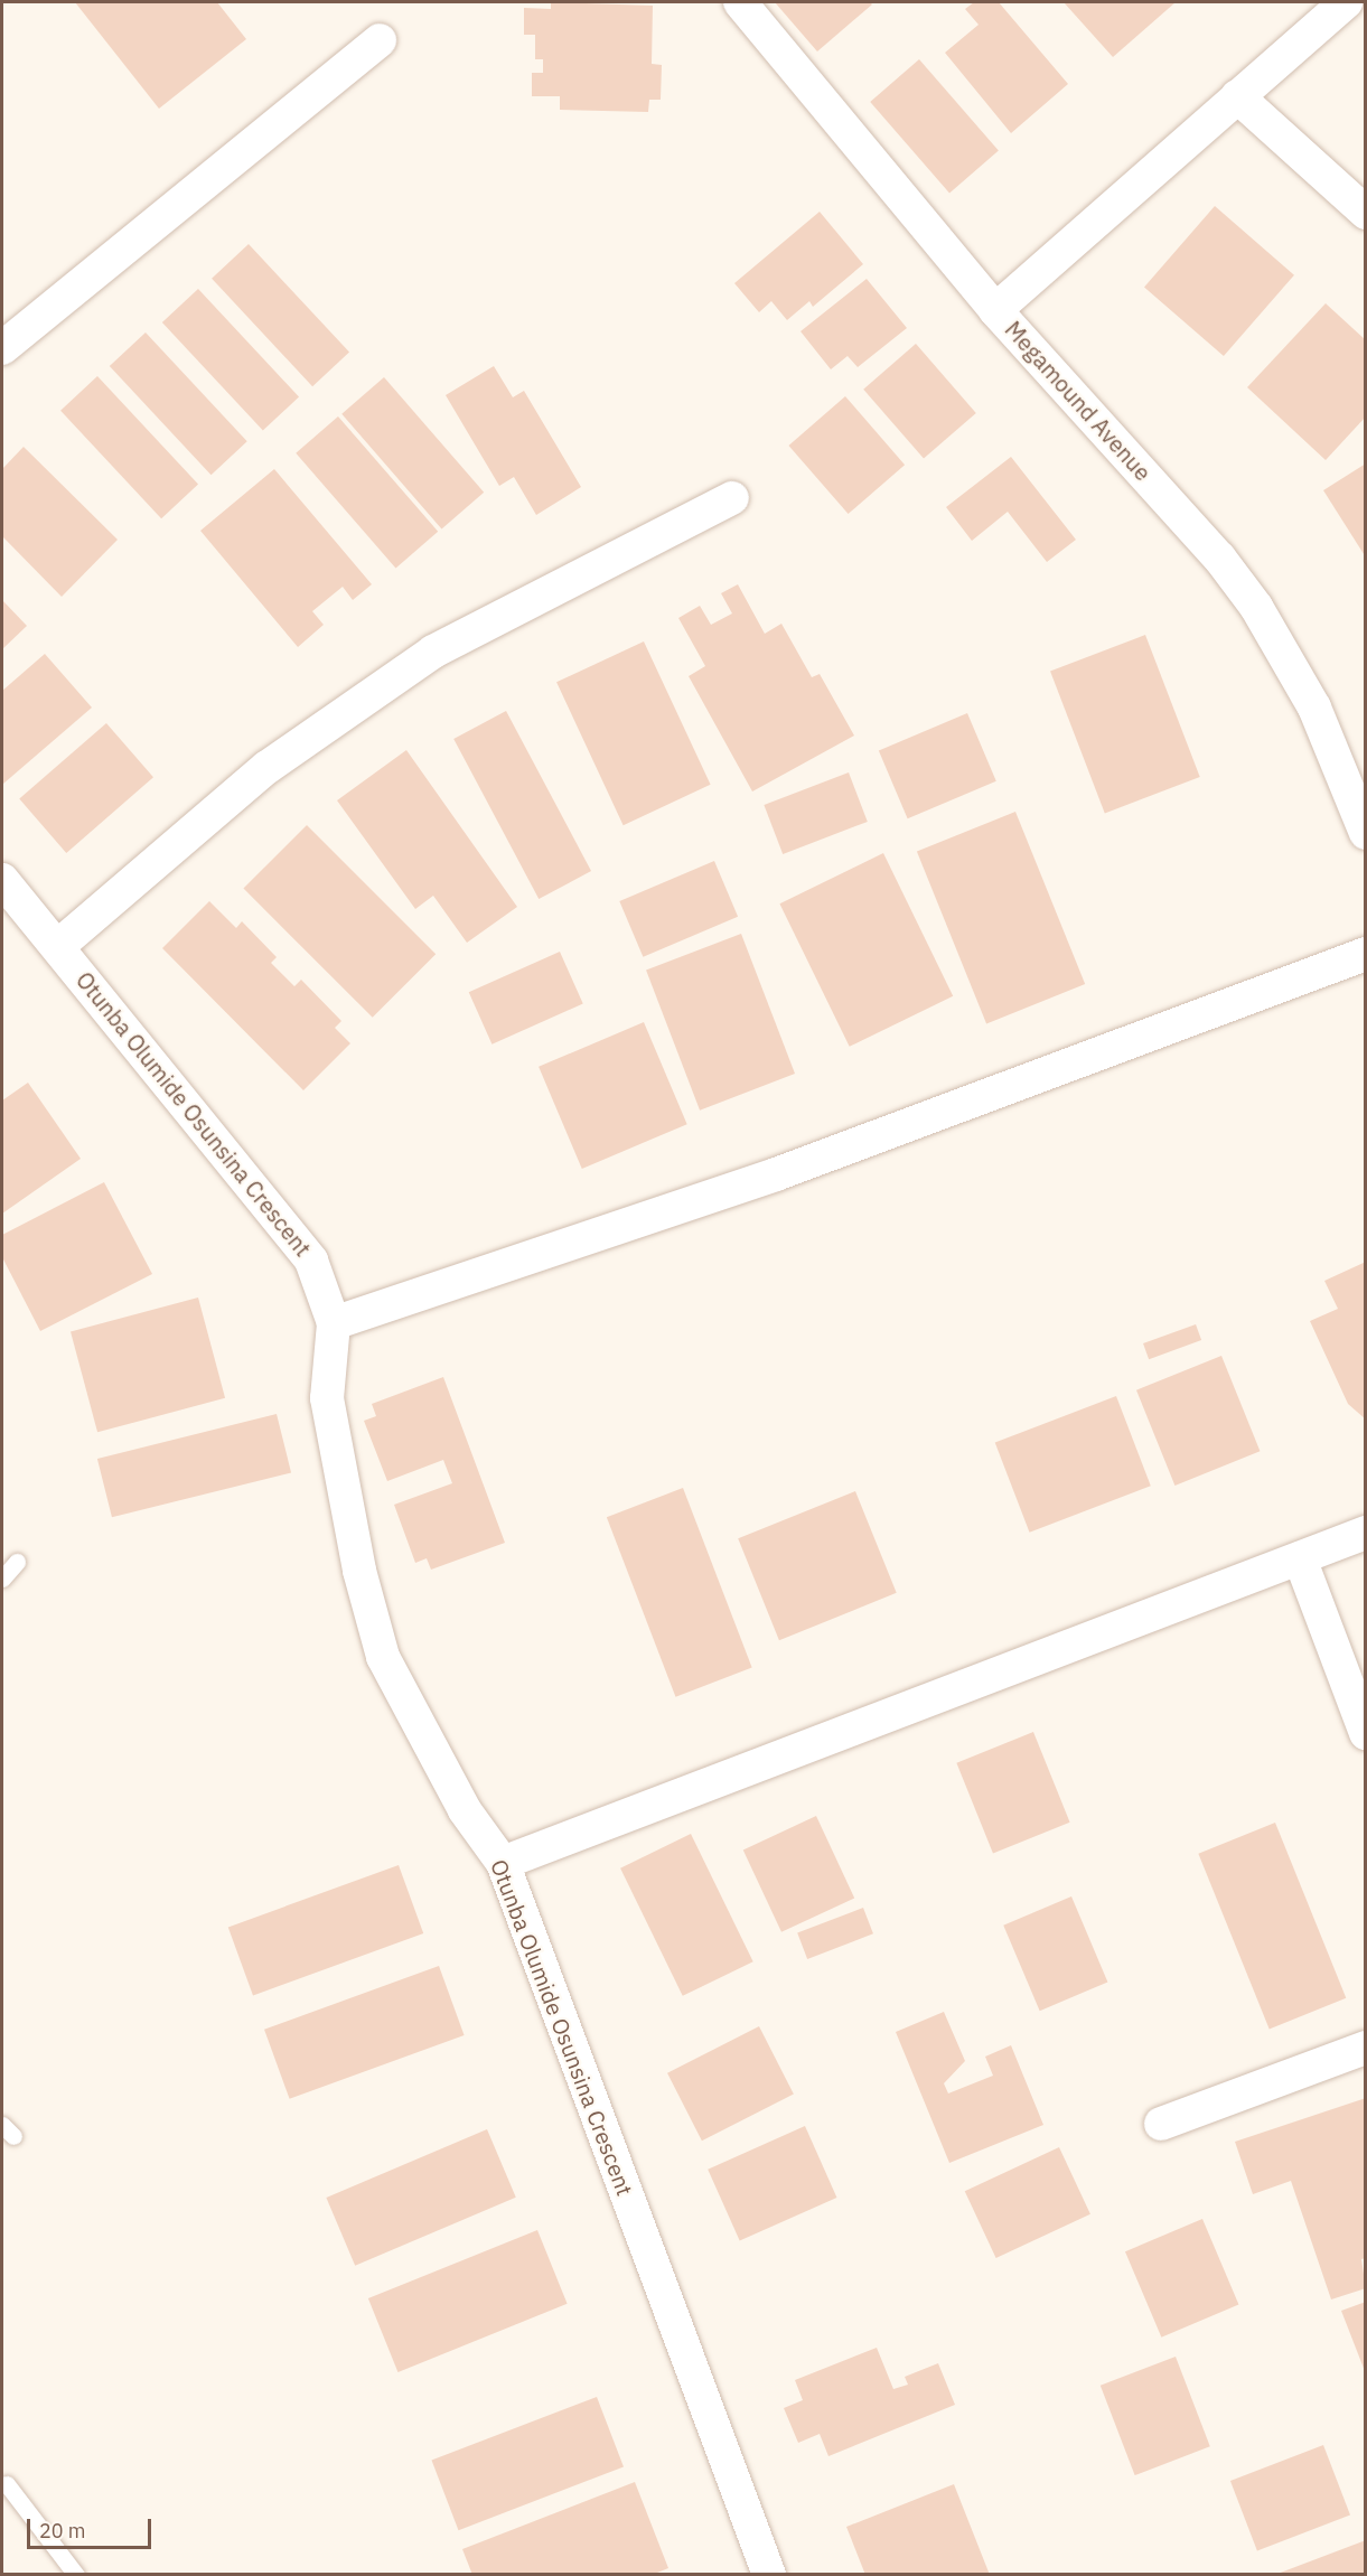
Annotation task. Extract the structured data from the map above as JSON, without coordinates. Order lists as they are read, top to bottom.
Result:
{
  "streets": {
    "street": ["Megamound Avenue", "Otunba Olumide Osunsina Crescent"]
  },
  "scale_bar": "20 m"
}
